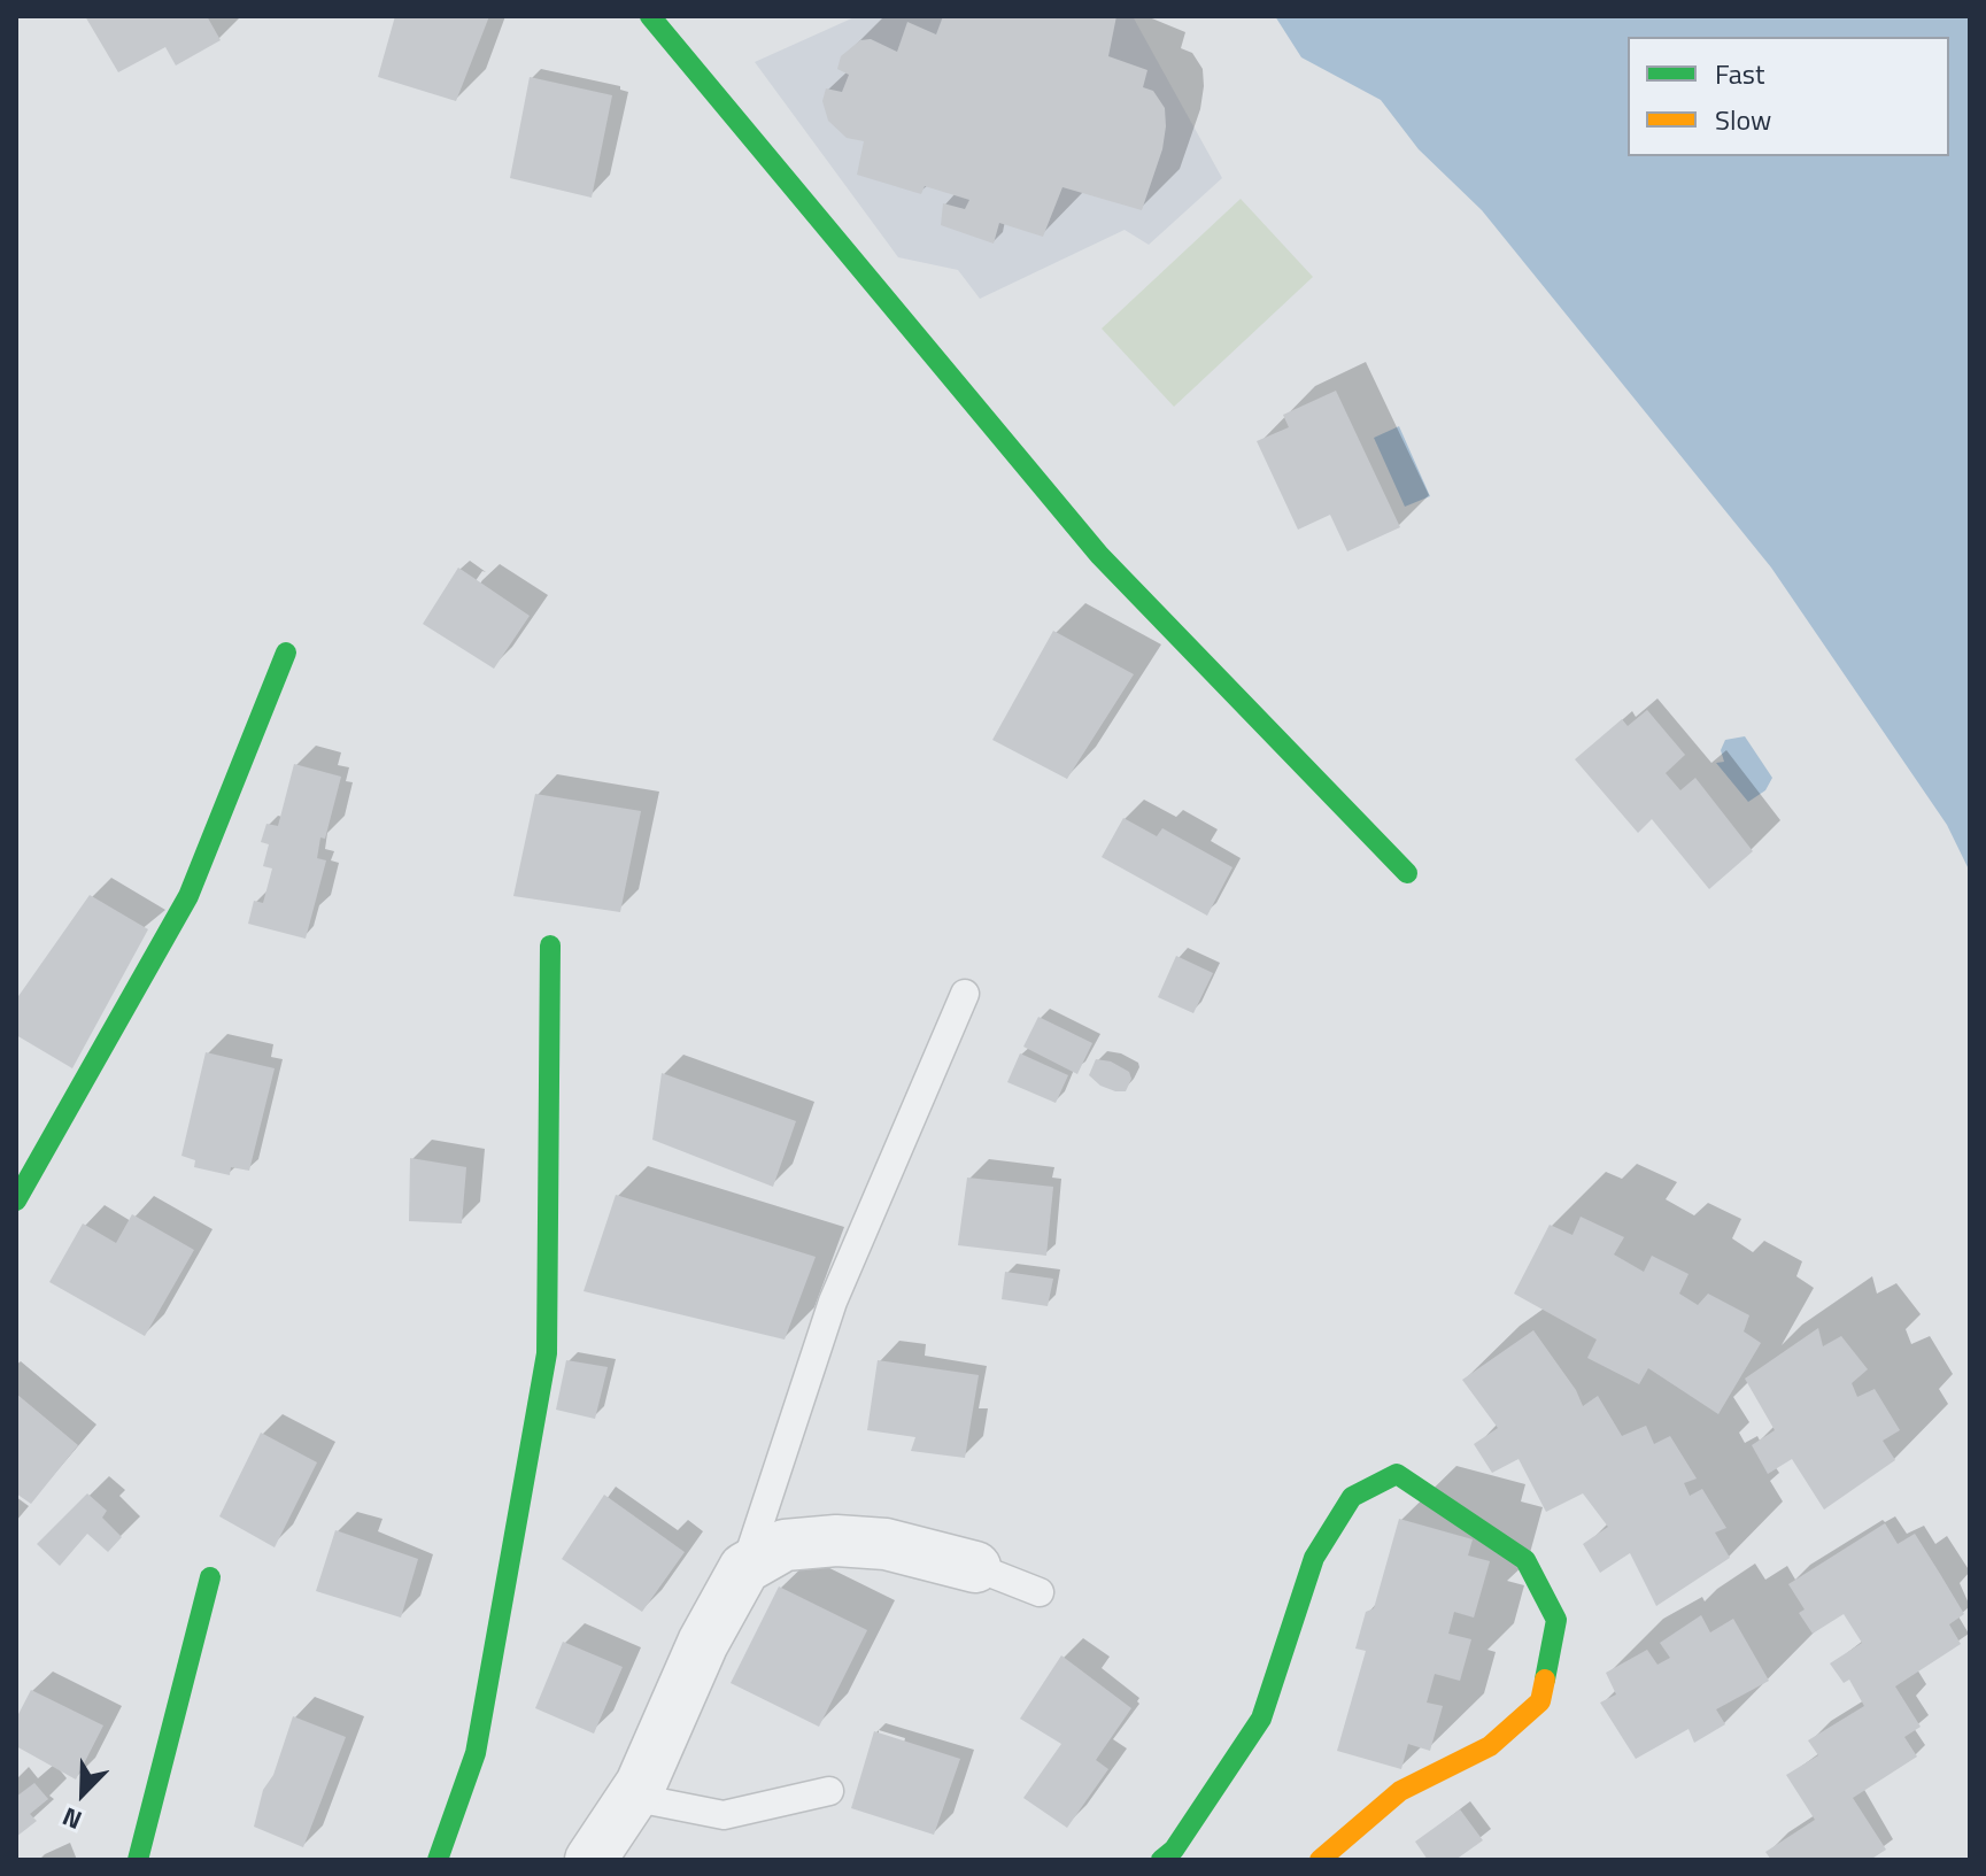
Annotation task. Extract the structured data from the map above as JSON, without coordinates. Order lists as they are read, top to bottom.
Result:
{
  "legend": ["Fast", "Slow"],
  "north": "bottom left"
}
